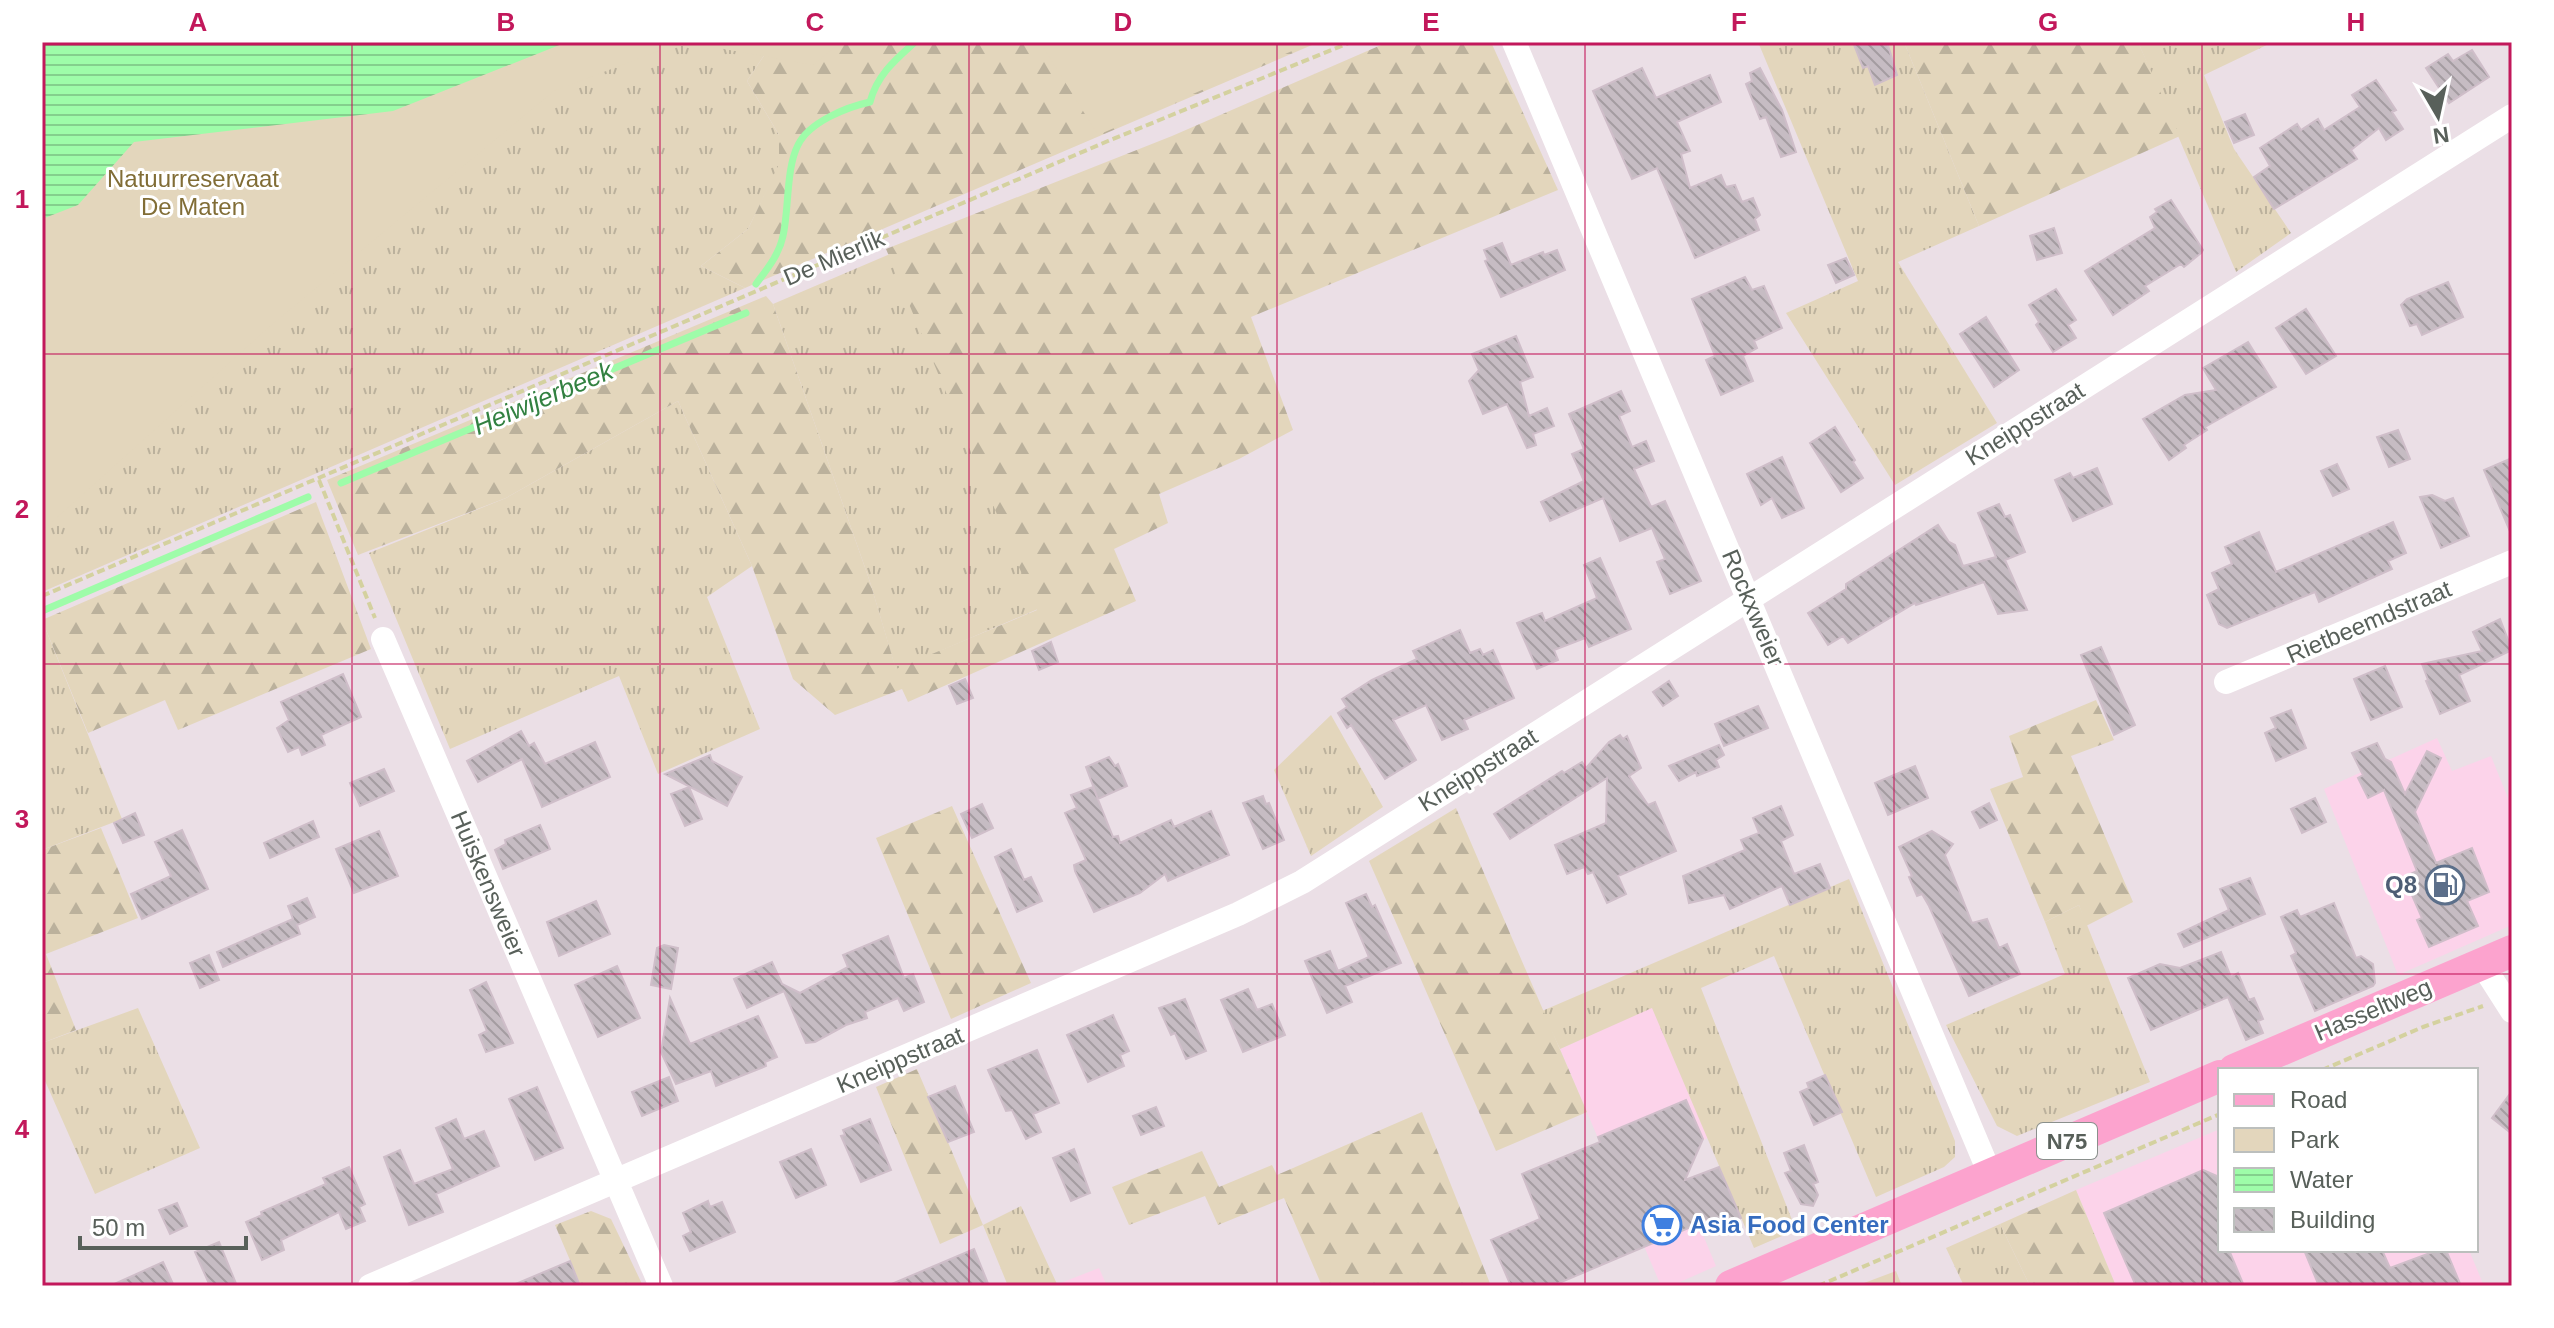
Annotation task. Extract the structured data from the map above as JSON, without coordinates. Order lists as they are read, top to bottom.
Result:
{
  "streets": {
    "main road": ["Hasseltweg", "N75"],
    "street": [
      "Kneippstraat",
      "Rockxweier",
      "Rietbeemdstraat",
      "Huiskensweier"
    ],
    "path": ["De Mierlik"]
  },
  "crossings": [
    ["Kneippstraat", "Rockxweier"],
    ["Kneippstraat", "Huiskensweier"],
    ["Rockxweier", "N75"]
  ],
  "water": ["Heiwijerbeek"],
  "parks": ["Natuurreservaat De Maten"],
  "places": {
    "fuel station": ["Q8"],
    "supermarket": ["Asia Food Center"]
  },
  "legend": [
    "Road",
    "Park",
    "Water",
    "Building"
  ],
  "scale_bar": "50 m",
  "north": "bottom",
  "grid": {
    "columns": [
      "A",
      "B",
      "C",
      "D",
      "E",
      "F",
      "G",
      "H"
    ],
    "rows": [
      "1",
      "2",
      "3",
      "4"
    ]
  }
}
